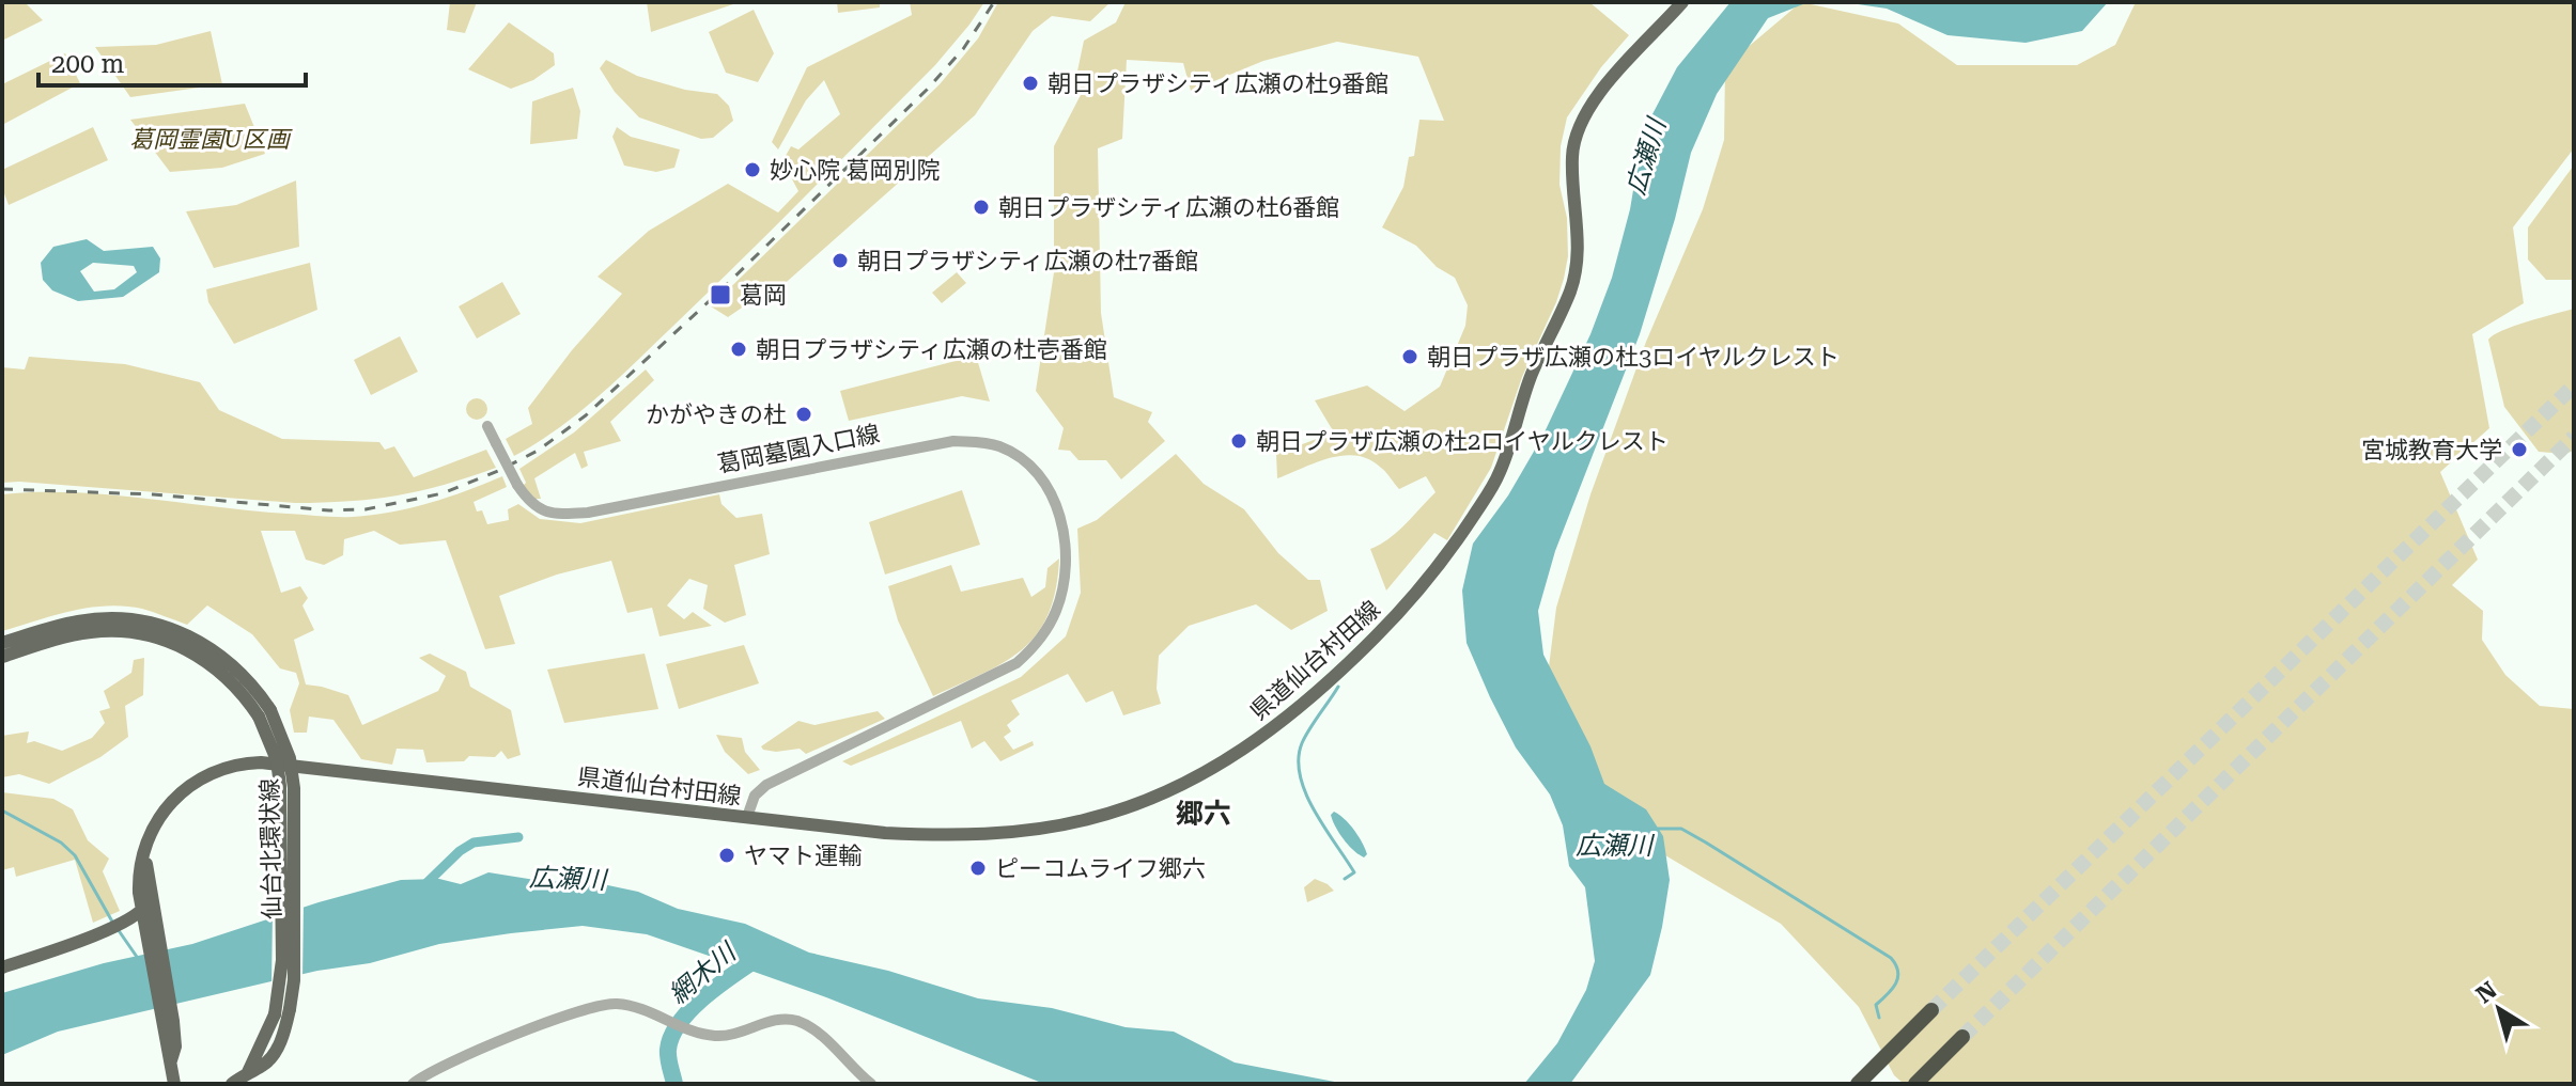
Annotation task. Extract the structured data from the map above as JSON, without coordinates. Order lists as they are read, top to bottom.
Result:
{
  "streets": {
    "main road": ["県道仙台村田線", "仙台北環状線"],
    "street": ["葛岡墓園入口線"]
  },
  "crossings": [
    ["葛岡墓園入口線", "県道仙台村田線"]
  ],
  "districts": ["郷六"],
  "water": ["広瀬川", "網木川"],
  "parks": ["葛岡霊園U区画"],
  "places": {
    "other": [
      "朝日プラザシティ広瀬の杜9番館",
      "妙心院 葛岡別院",
      "朝日プラザシティ広瀬の杜6番館",
      "朝日プラザシティ広瀬の杜7番館",
      "朝日プラザシティ広瀬の杜壱番館",
      "朝日プラザ広瀬の杜3ロイヤルクレスト",
      "かがやきの杜",
      "朝日プラザ広瀬の杜2ロイヤルクレスト",
      "宮城教育大学",
      "ヤマト運輸",
      "ピーコムライフ郷六"
    ],
    "transit": ["葛岡"]
  },
  "scale_bar": "200 m",
  "north": "top left"
}
